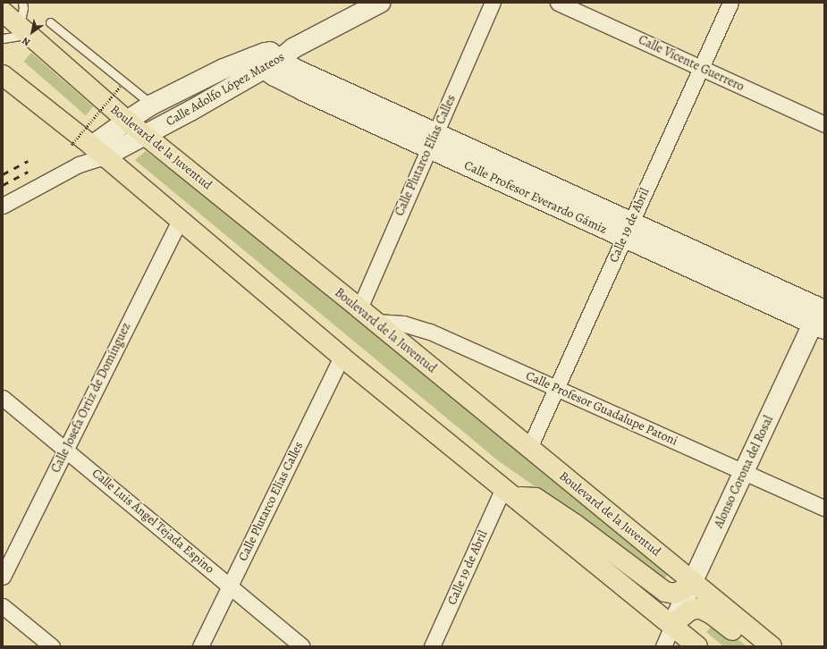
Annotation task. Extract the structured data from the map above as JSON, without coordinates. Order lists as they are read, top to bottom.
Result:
{
  "streets": {
    "main road": [
      "Calle Adolfo López Mateos",
      "Boulevard de la Juventud",
      "Calle Profesor Everardo Gámiz",
      "Alonso Corona del Rosal"
    ],
    "street": [
      "Calle Vicente Guerrero",
      "Calle Plutarco Elías Calles",
      "Calle 19 de Abril",
      "Calle Josefa Ortiz de Domínguez",
      "Calle Profesor Guadalupe Patoni",
      "Calle Luis Ángel Tejada Espino"
    ]
  },
  "crossings": [
    ["Calle Vicente Guerrero", "Calle 19 de Abril"],
    ["Calle Adolfo López Mateos", "Boulevard de la Juventud"],
    ["Calle Adolfo López Mateos", "Calle Profesor Everardo Gámiz"],
    ["Boulevard de la Juventud", "Calle Plutarco Elías Calles"],
    ["Boulevard de la Juventud", "Calle 19 de Abril"],
    ["Boulevard de la Juventud", "Calle Profesor Guadalupe Patoni"],
    ["Boulevard de la Juventud", "Alonso Corona del Rosal"],
    ["Calle Plutarco Elías Calles", "Calle Profesor Everardo Gámiz"],
    ["Calle Plutarco Elías Calles", "Calle Luis Ángel Tejada Espino"],
    ["Calle Profesor Everardo Gámiz", "Calle 19 de Abril"],
    ["Calle Profesor Everardo Gámiz", "Alonso Corona del Rosal"],
    ["Calle 19 de Abril", "Calle Profesor Guadalupe Patoni"],
    ["Calle Josefa Ortiz de Domínguez", "Calle Luis Ángel Tejada Espino"],
    ["Calle Profesor Guadalupe Patoni", "Alonso Corona del Rosal"]
  ],
  "north": "bottom left"
}
